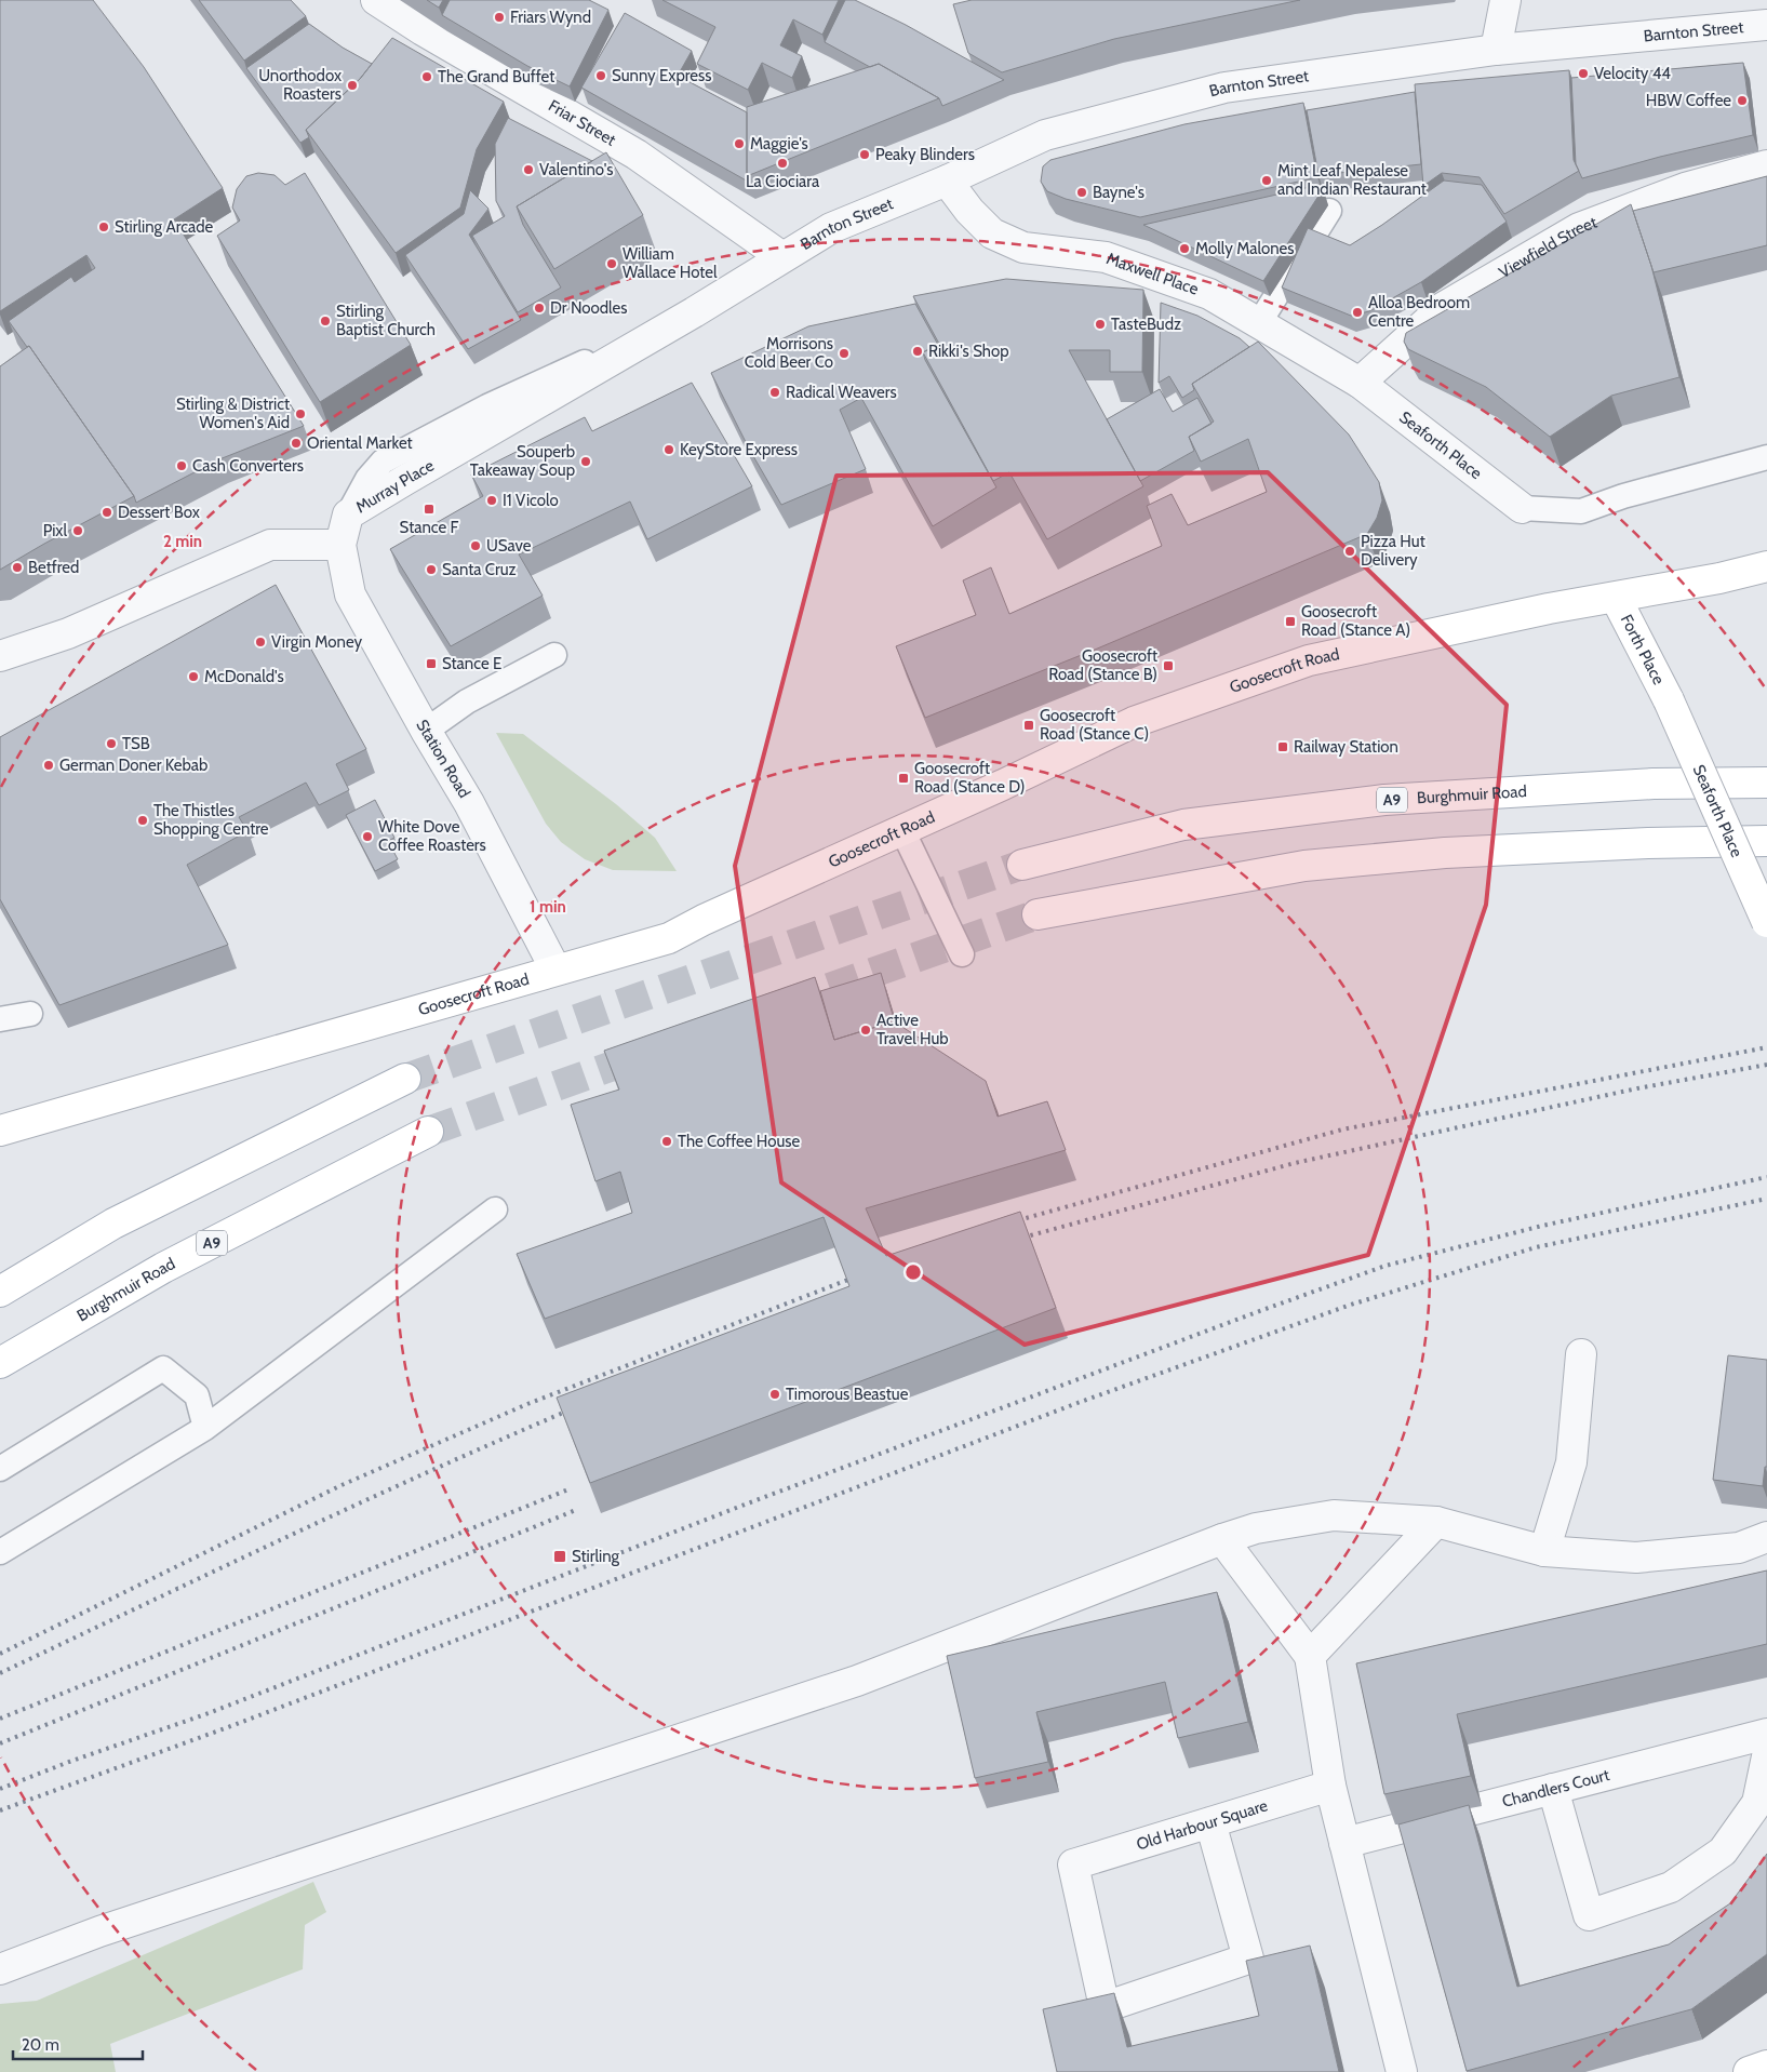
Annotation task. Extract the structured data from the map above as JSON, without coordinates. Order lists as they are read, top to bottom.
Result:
{
  "streets": {
    "main road": [
      "Seaforth Place",
      "Forth Place",
      "Goosecroft Road",
      "Burghmuir Road",
      "A9"
    ],
    "street": [
      "Barnton Street",
      "Friar Street",
      "Viewfield Street",
      "Maxwell Place",
      "Murray Place",
      "Station Road",
      "Chandlers Court",
      "Old Harbour Square"
    ]
  },
  "crossings": [
    ["Barnton Street", "Friar Street"],
    ["Barnton Street", "Maxwell Place"],
    ["Barnton Street", "Murray Place"],
    ["Friar Street", "Murray Place"],
    ["Viewfield Street", "Maxwell Place"],
    ["Viewfield Street", "Seaforth Place"],
    ["Maxwell Place", "Seaforth Place"],
    ["Seaforth Place", "Forth Place"],
    ["Murray Place", "Station Road"],
    ["Forth Place", "Goosecroft Road"],
    ["Goosecroft Road", "Station Road"]
  ],
  "places": {
    "other": [
      "Friars Wynd",
      "Velocity 44",
      "Sunny Express",
      "The Grand Buffet",
      "Unorthodox Roasters",
      "HBW Coffee",
      "Maggie's",
      "Peaky Blinders",
      "La Ciociara",
      "Valentino's",
      "Mint Leaf Nepalese and Indian Restaurant",
      "Bayne's",
      "Stirling Arcade",
      "Molly Malones",
      "William Wallace Hotel",
      "Dr Noodles",
      "Alloa Bedroom Centre",
      "Stirling Baptist Church",
      "TasteBudz",
      "Rikki's Shop",
      "Morrisons Cold Beer Co",
      "Radical Weavers",
      "Stirling & District Women's Aid",
      "Oriental Market",
      "KeyStore Express",
      "Souperb Takeaway Soup",
      "Cash Converters",
      "I1 Vicolo",
      "Dessert Box",
      "Pixl",
      "USave",
      "Pizza Hut Delivery",
      "Betfred",
      "Santa Cruz",
      "Virgin Money",
      "McDonald's",
      "TSB",
      "German Doner Kebab",
      "The Thistles Shopping Centre",
      "White Dove Coffee Roasters",
      "Active Travel Hub",
      "The Coffee House",
      "Timorous Beastue"
    ],
    "transit": [
      "Stance F",
      "Goosecroft Road (Stance A)",
      "Stance E",
      "Goosecroft Road (Stance B)",
      "Goosecroft Road (Stance C)",
      "Railway Station",
      "Goosecroft Road (Stance D)",
      "Stirling"
    ]
  },
  "scale_bar": "20 m",
  "rings": ["2 min", "1 min"]
}
